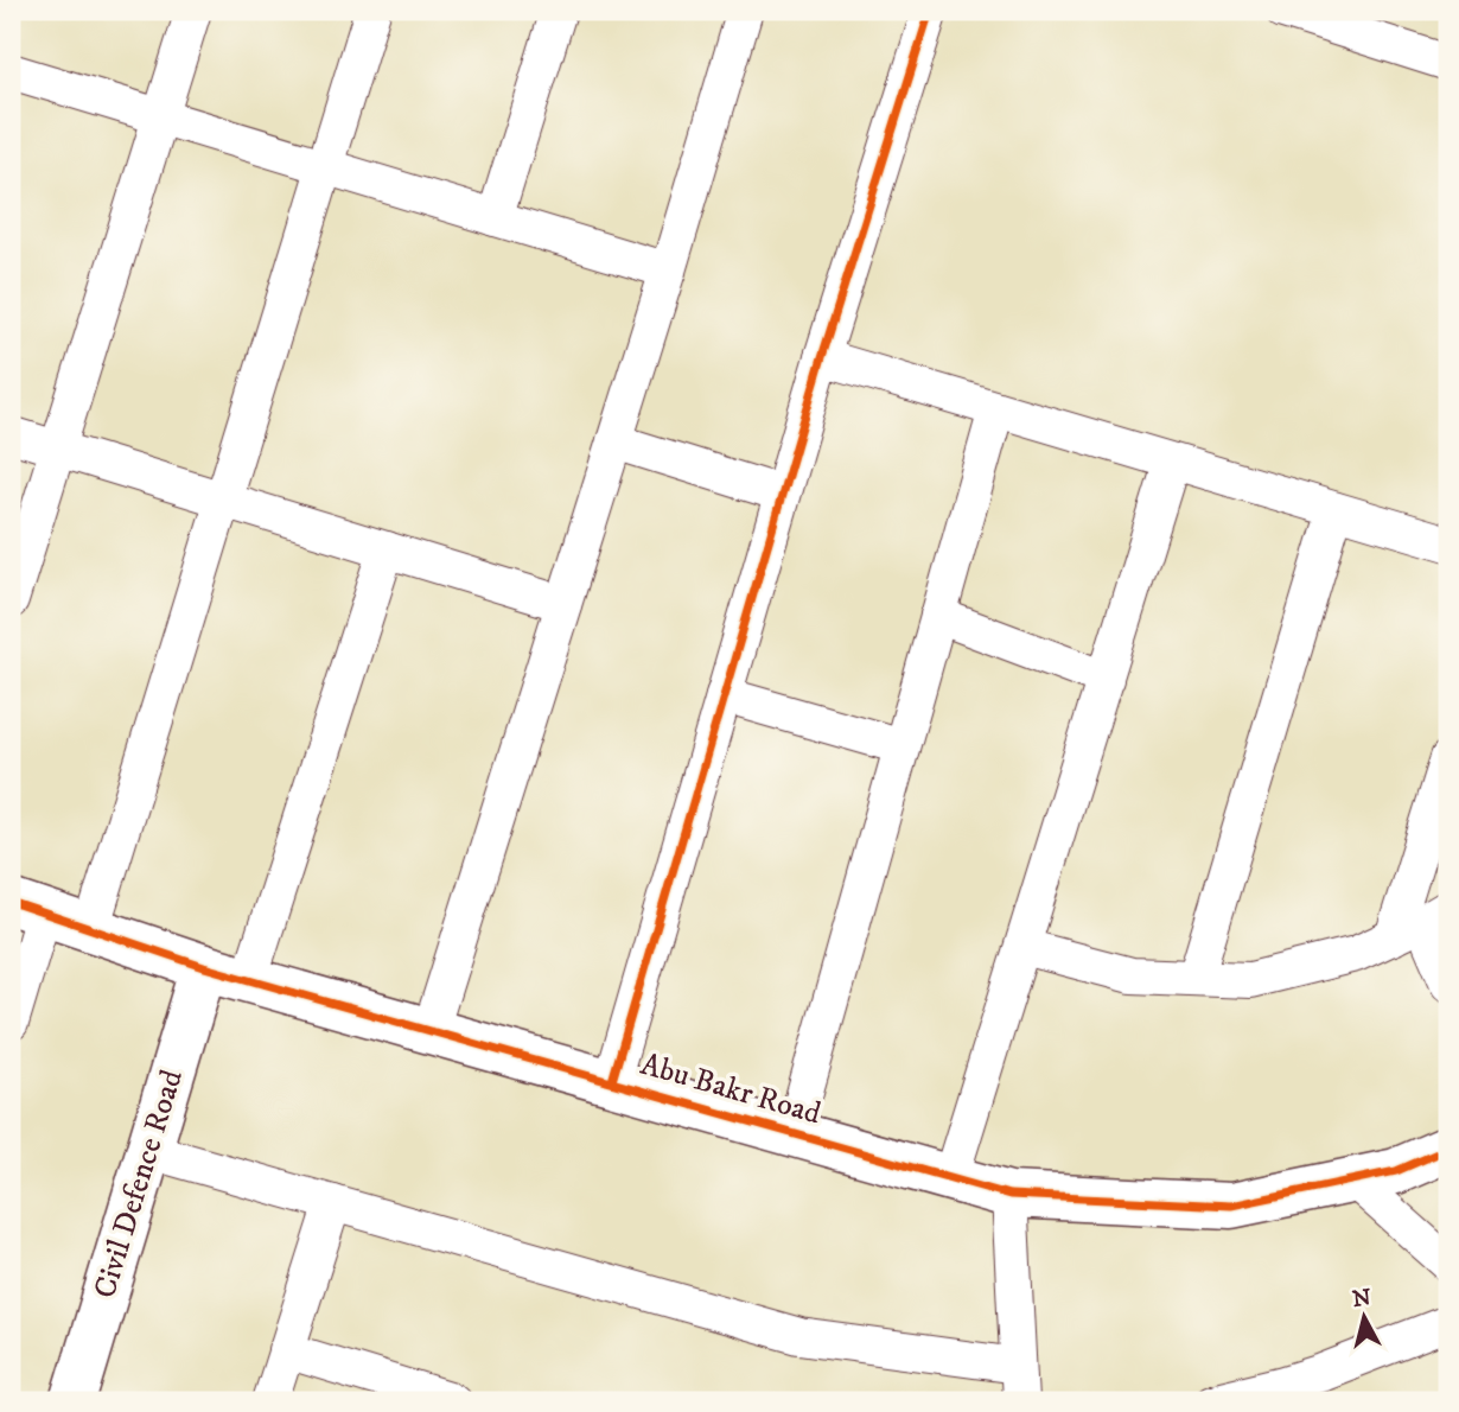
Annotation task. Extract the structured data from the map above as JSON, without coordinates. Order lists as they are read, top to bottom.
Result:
{
  "streets": {
    "street": ["Abu Bakr Road", "Civil Defence Road"]
  },
  "crossings": [
    ["Abu Bakr Road", "Civil Defence Road"]
  ],
  "north": "top"
}
